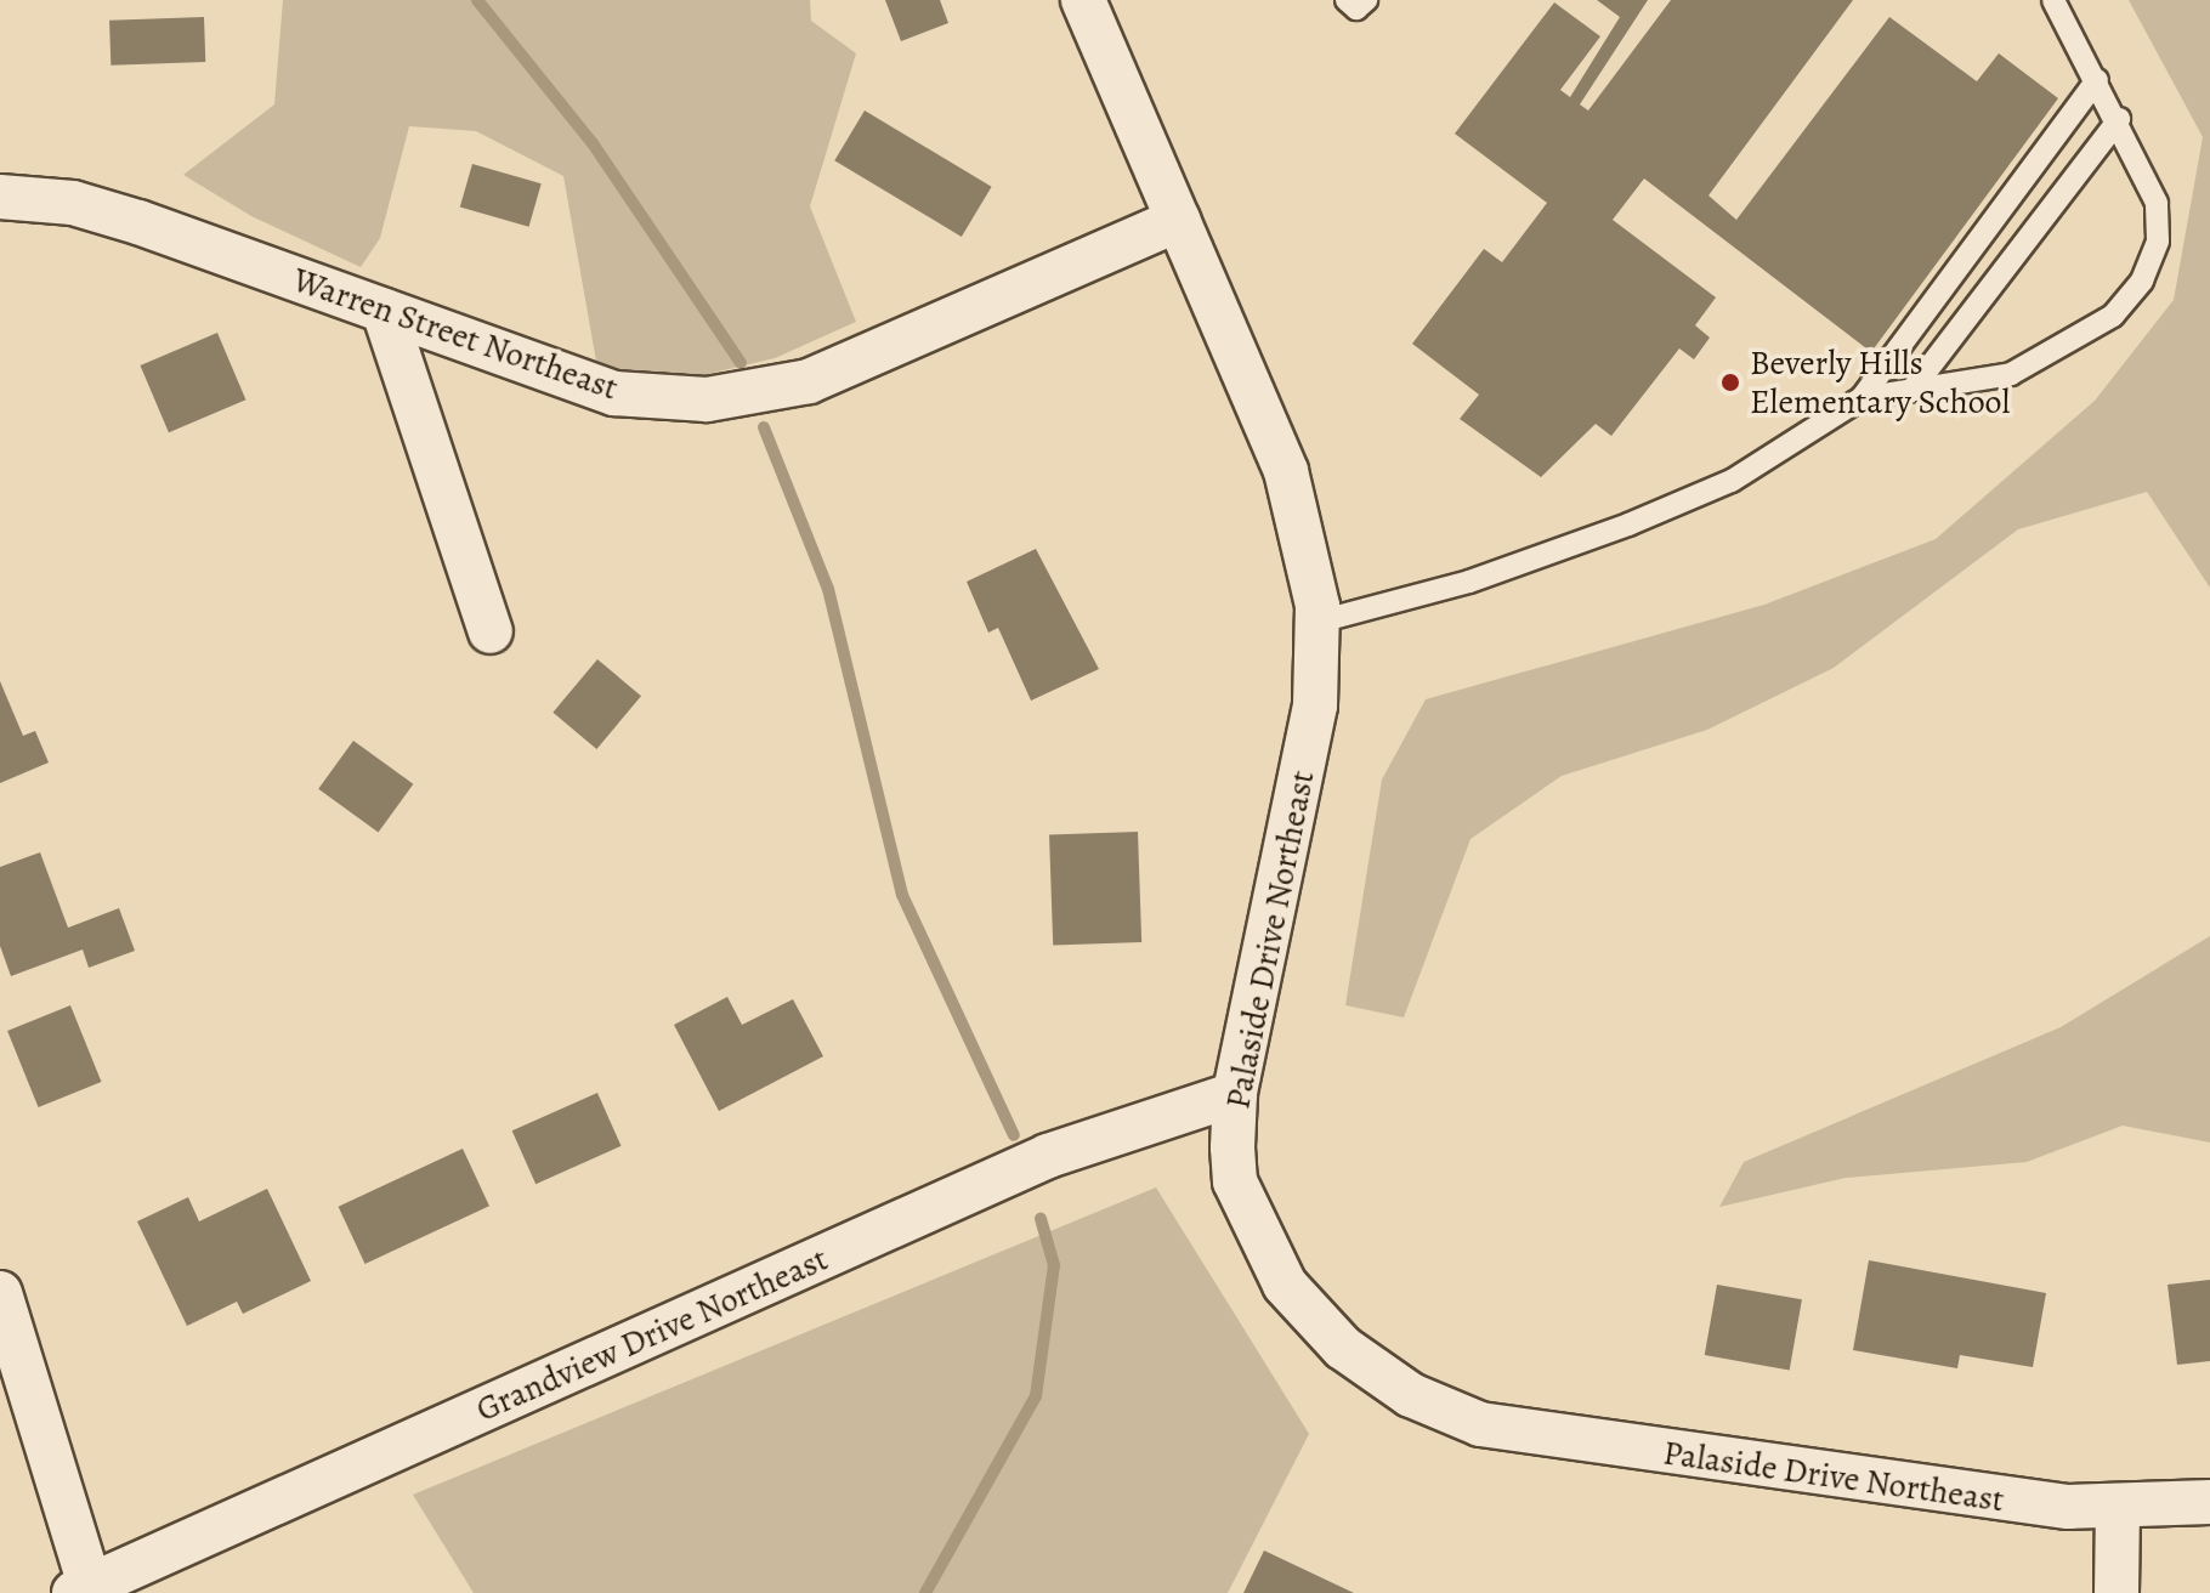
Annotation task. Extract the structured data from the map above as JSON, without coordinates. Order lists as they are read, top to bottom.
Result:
{
  "streets": {
    "street": ["Warren Street Northeast", "Palaside Drive Northeast", "Grandview Drive Northeast"]
  },
  "crossings": [
    ["Warren Street Northeast", "Palaside Drive Northeast"],
    ["Palaside Drive Northeast", "Grandview Drive Northeast"]
  ],
  "places": ["Beverly Hills Elementary School"]
}
